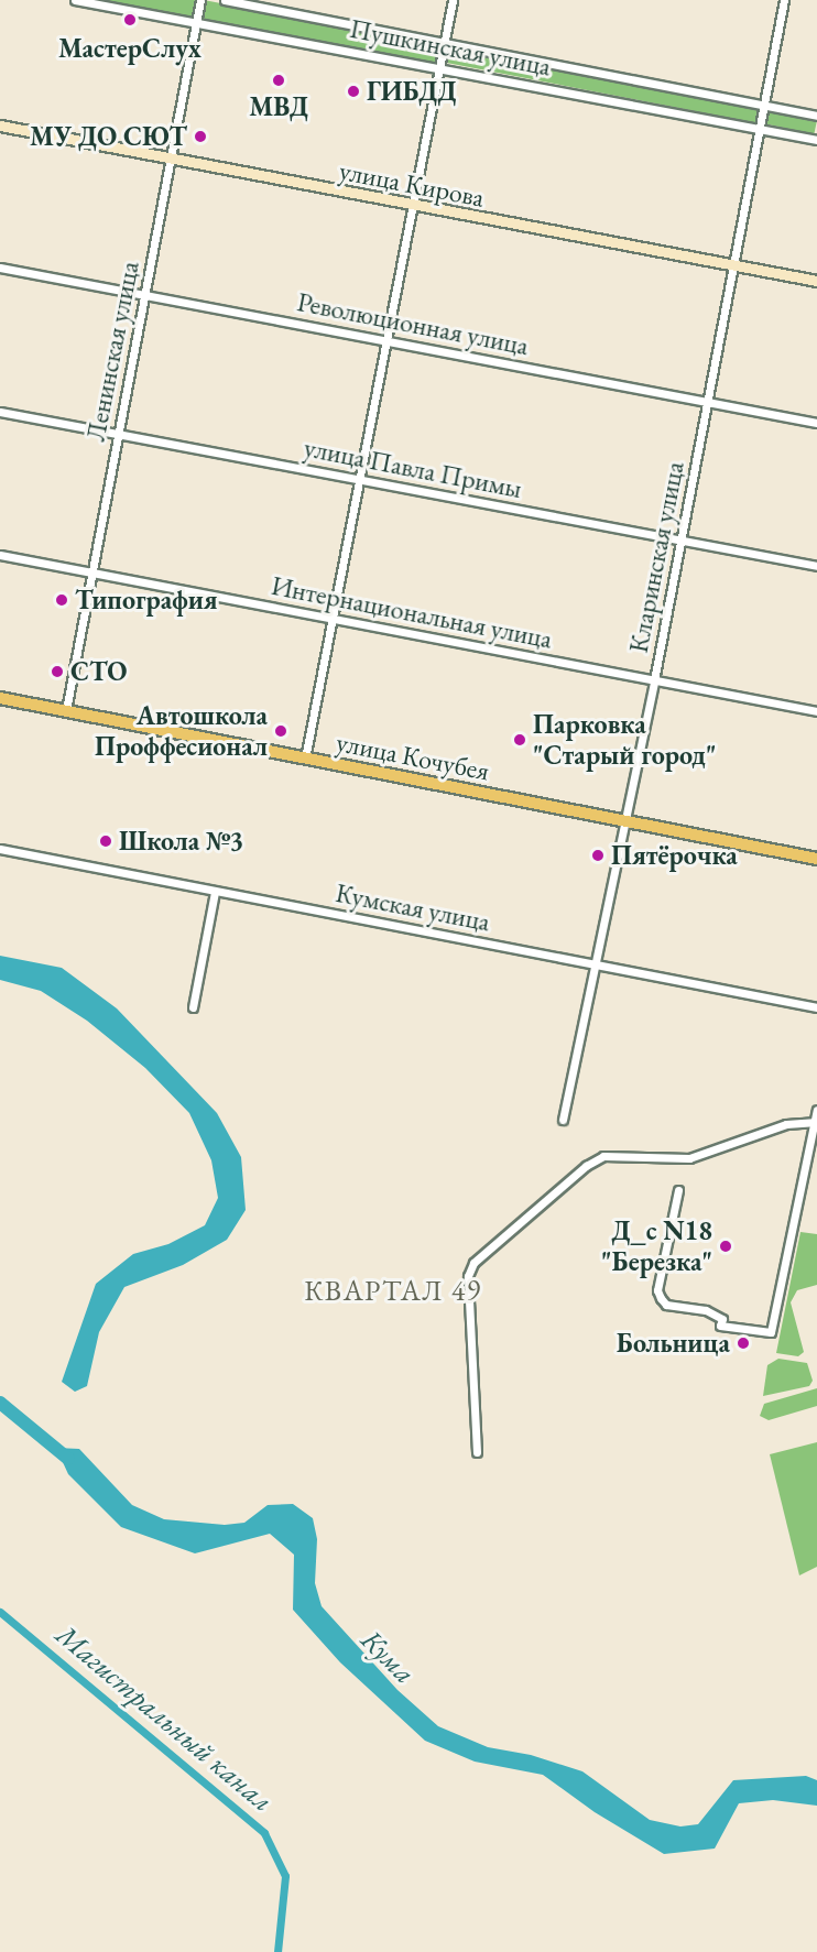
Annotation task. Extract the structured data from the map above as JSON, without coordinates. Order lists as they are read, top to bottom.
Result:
{
  "streets": {
    "main road": ["улица Кочубея"],
    "street": [
      "Пушкинская улица",
      "улица Кирова",
      "Революционная улица",
      "Ленинская улица",
      "улица Павла Примы",
      "Кларинская улица",
      "Интернациональная улица",
      "Кумская улица"
    ]
  },
  "crossings": [
    ["Пушкинская улица", "Ленинская улица"],
    ["Пушкинская улица", "Кларинская улица"],
    ["улица Кирова", "Ленинская улица"],
    ["улица Кирова", "Кларинская улица"],
    ["Революционная улица", "Ленинская улица"],
    ["Революционная улица", "Кларинская улица"],
    ["Ленинская улица", "улица Павла Примы"],
    ["Ленинская улица", "Интернациональная улица"],
    ["Ленинская улица", "улица Кочубея"],
    ["улица Павла Примы", "Кларинская улица"],
    ["Кларинская улица", "Интернациональная улица"],
    ["Кларинская улица", "улица Кочубея"],
    ["Кларинская улица", "Кумская улица"]
  ],
  "districts": ["КВАРТАЛ 49"],
  "water": ["Кума", "Магистральный канал"],
  "places": [
    "МастерСлух",
    "МВД",
    "ГИБДД",
    "МУ ДО СЮТ",
    "Типография",
    "СТО",
    "Автошкола Проффесионал",
    "Парковка \"Старый город\"",
    "Школа №3",
    "Пятёрочка",
    "Д_с N18 \"Березка\"",
    "Больница"
  ]
}
